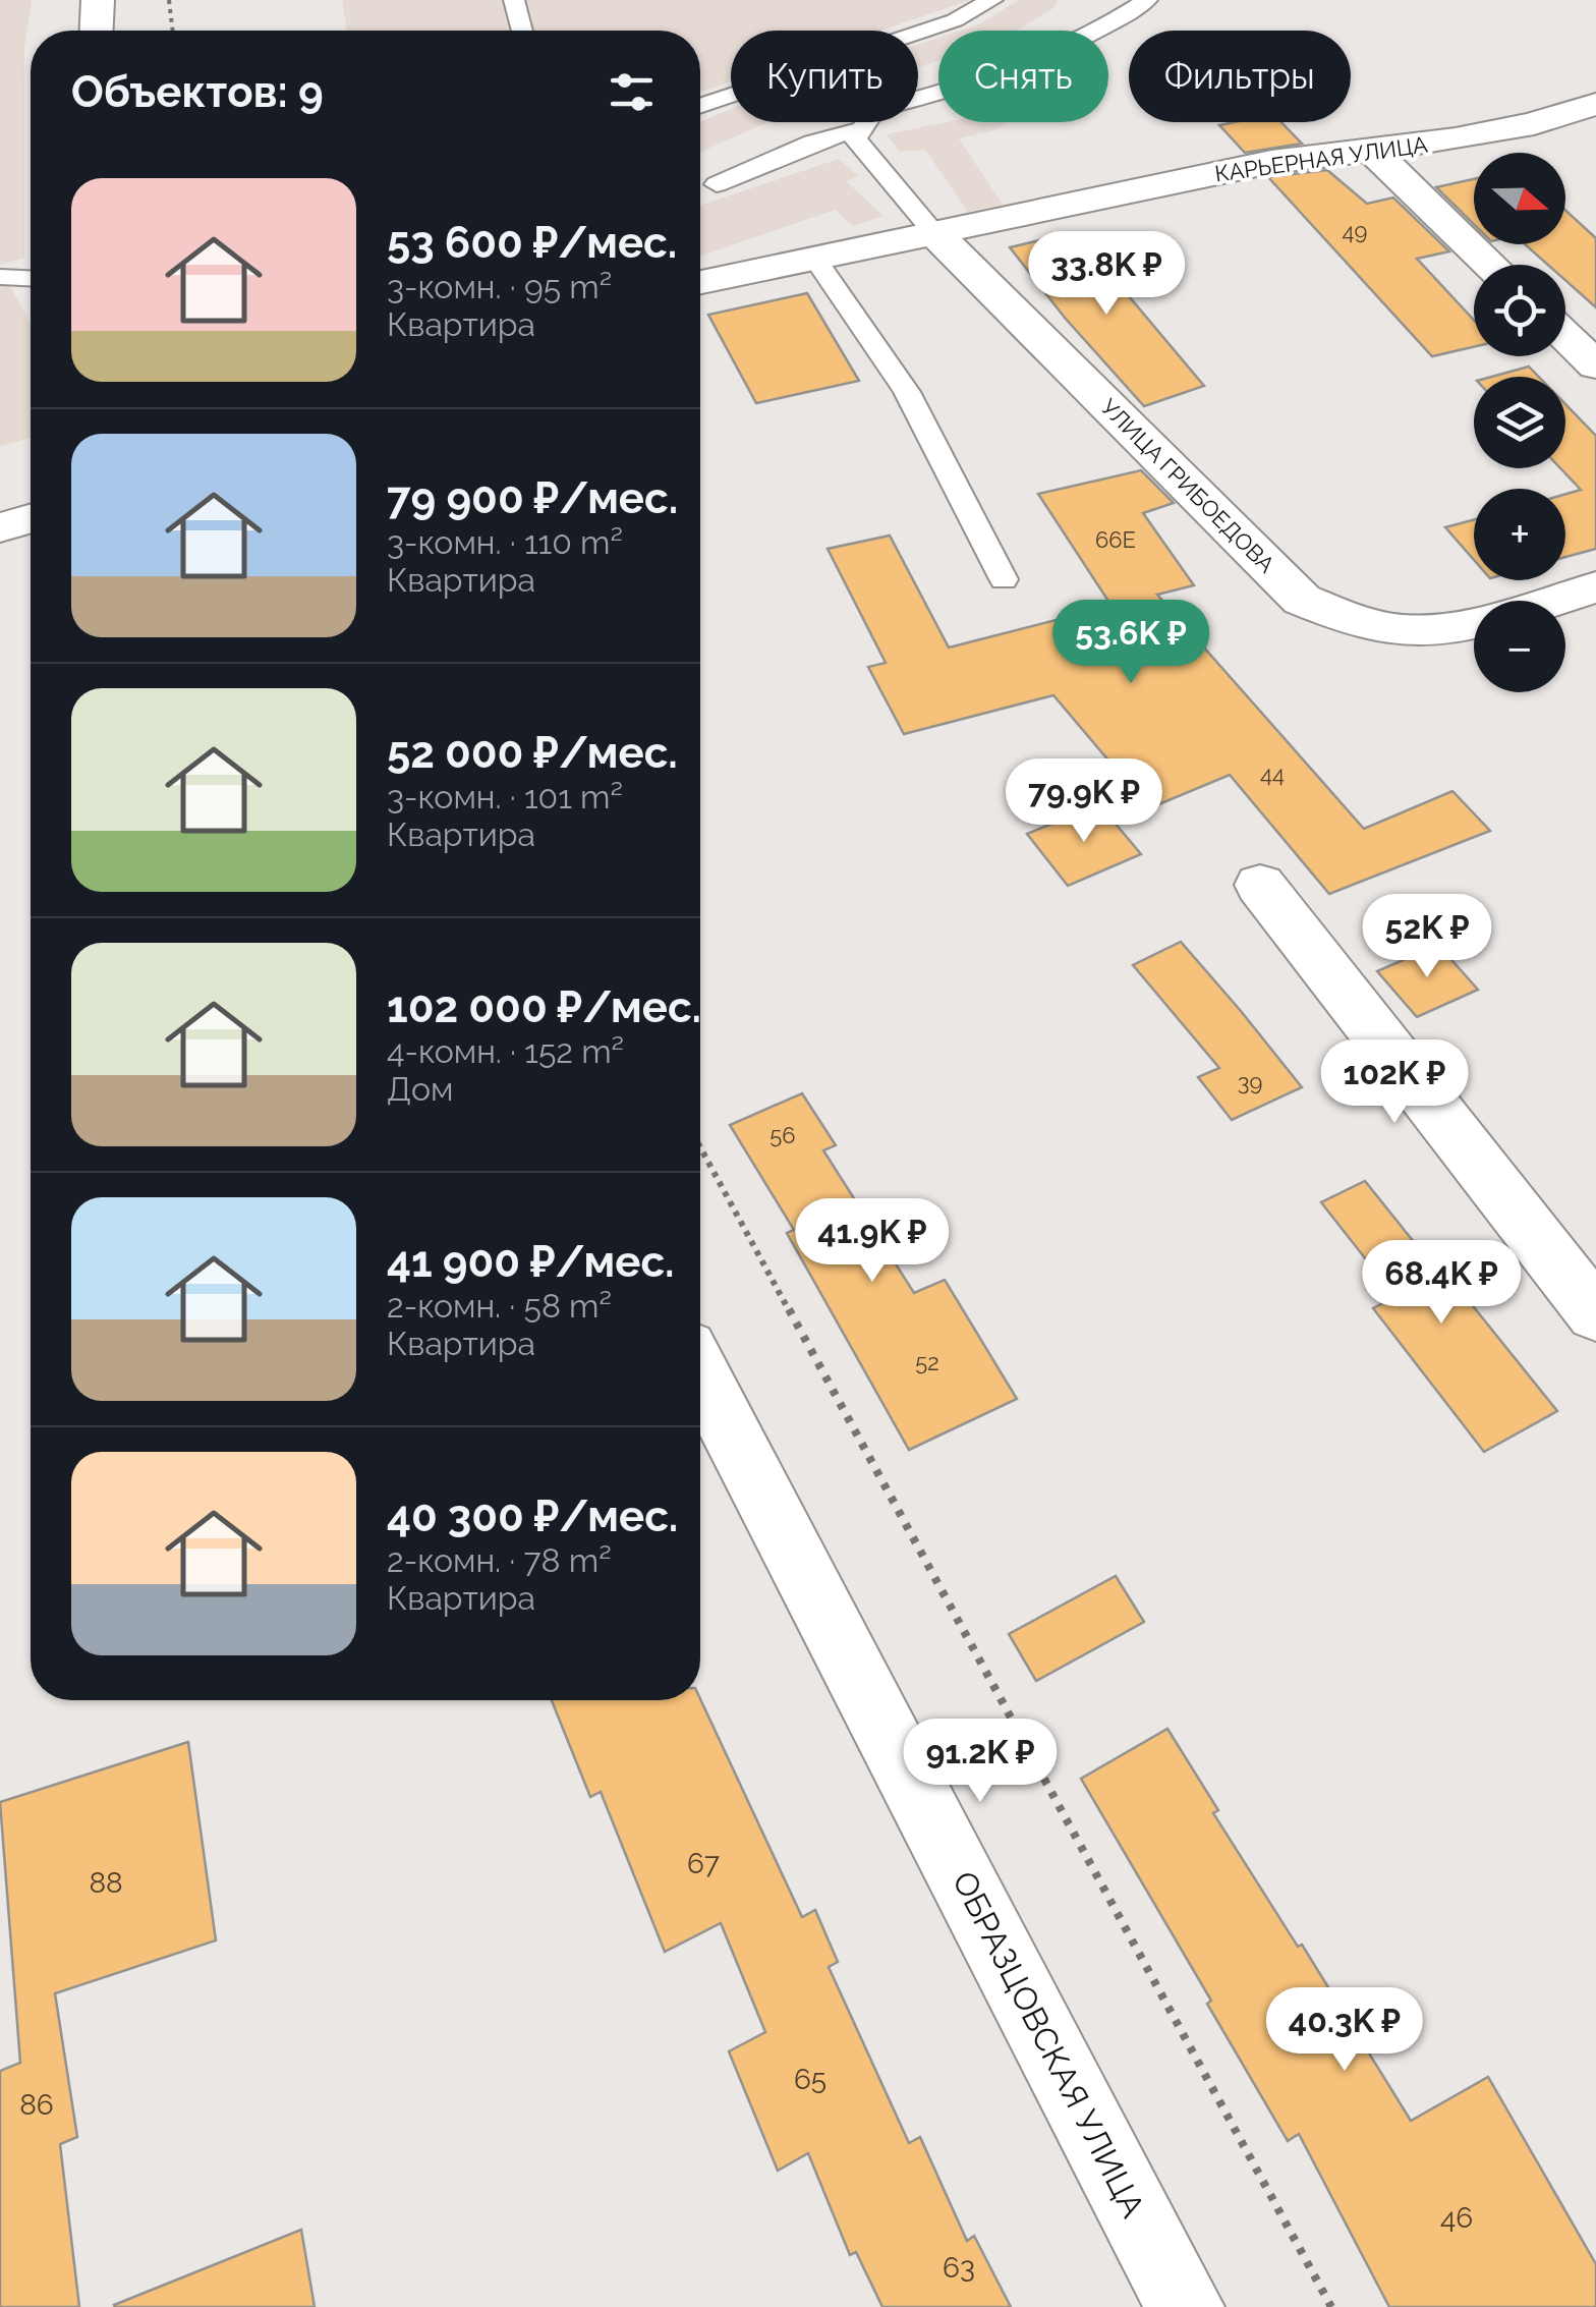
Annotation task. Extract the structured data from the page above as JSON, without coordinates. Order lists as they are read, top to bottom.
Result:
{
  "streets": {
    "street": ["КАРЬЕРНАЯ УЛИЦА", "УЛИЦА ГРИБОЕДОВА", "ОБРАЗЦОВСКАЯ УЛИЦА"]
  },
  "crossings": [
    ["КАРЬЕРНАЯ УЛИЦА", "УЛИЦА ГРИБОЕДОВА"]
  ],
  "house_numbers": [
    "49",
    "66Е",
    "44",
    "39",
    "56",
    "52",
    "67",
    "88",
    "65",
    "86",
    "46",
    "63"
  ],
  "north": "right",
  "page": {
    "chip": ["Купить", "Снять", "Фильтры"],
    "heading": "Объектов: 9",
    "map_buttons": ["+", "−"],
    "list": [
      {
        "name": "53 600 ₽/мес.",
        "note": "3-комн. · 95 m² · Квартира"
      },
      {
        "name": "79 900 ₽/мес.",
        "note": "3-комн. · 110 m² · Квартира"
      },
      {
        "name": "52 000 ₽/мес.",
        "note": "3-комн. · 101 m² · Квартира"
      },
      {
        "name": "102 000 ₽/мес.",
        "note": "4-комн. · 152 m² · Дом"
      },
      {
        "name": "41 900 ₽/мес.",
        "note": "2-комн. · 58 m² · Квартира"
      },
      {
        "name": "40 300 ₽/мес.",
        "note": "2-комн. · 78 m² · Квартира"
      }
    ],
    "price": [
      "33.8K ₽",
      "53.6K ₽",
      "79.9K ₽",
      "52K ₽",
      "102K ₽",
      "41.9K ₽",
      "68.4K ₽",
      "91.2K ₽",
      "40.3K ₽"
    ]
  }
}
